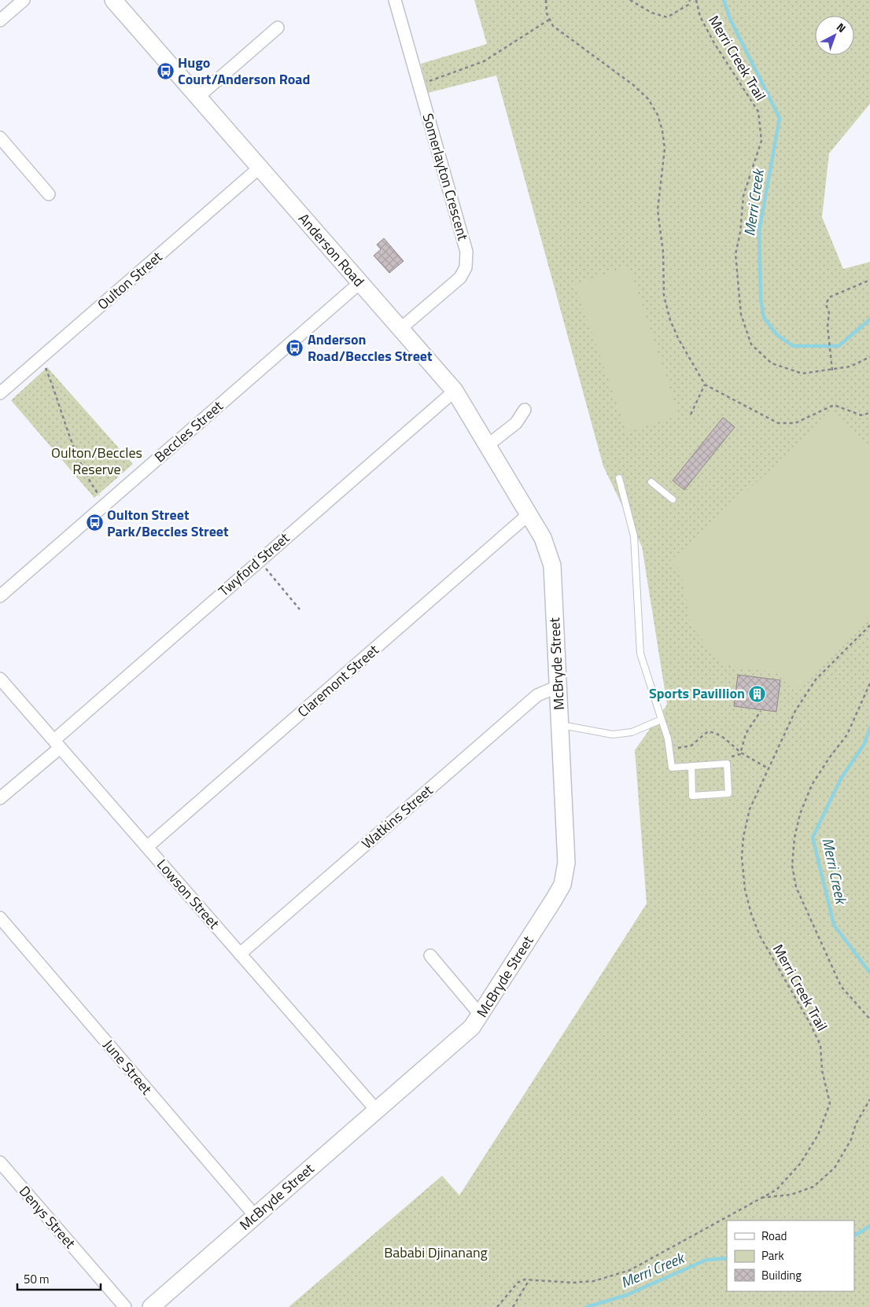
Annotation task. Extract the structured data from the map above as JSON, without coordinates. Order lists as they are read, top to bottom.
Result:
{
  "streets": {
    "street": [
      "Somerlayton Crescent",
      "Anderson Road",
      "Oulton Street",
      "Beccles Street",
      "Twyford Street",
      "McBryde Street",
      "Claremont Street",
      "Watkins Street",
      "Lowson Street",
      "June Street",
      "Denys Street"
    ],
    "path": ["Merri Creek Trail"]
  },
  "crossings": [
    ["Somerlayton Crescent", "Anderson Road"],
    ["Anderson Road", "Oulton Street"],
    ["Anderson Road", "Beccles Street"],
    ["Anderson Road", "Twyford Street"],
    ["Anderson Road", "McBryde Street"],
    ["Anderson Road", "Claremont Street"],
    ["Twyford Street", "Lowson Street"],
    ["McBryde Street", "Claremont Street"],
    ["McBryde Street", "Watkins Street"],
    ["McBryde Street", "Lowson Street"],
    ["McBryde Street", "June Street"],
    ["Claremont Street", "Lowson Street"],
    ["Watkins Street", "Lowson Street"]
  ],
  "water": ["Merri Creek"],
  "parks": ["Oulton/Beccles Reserve", "Bababi Djinanang"],
  "places": {
    "bus stop": ["Hugo Court/Anderson Road", "Anderson Road/Beccles Street", "Oulton Street Park/Beccles Street"],
    "building": ["Sports Pavillion"]
  },
  "legend": ["Road", "Park", "Building"],
  "scale_bar": "50 m",
  "north": "top right"
}
